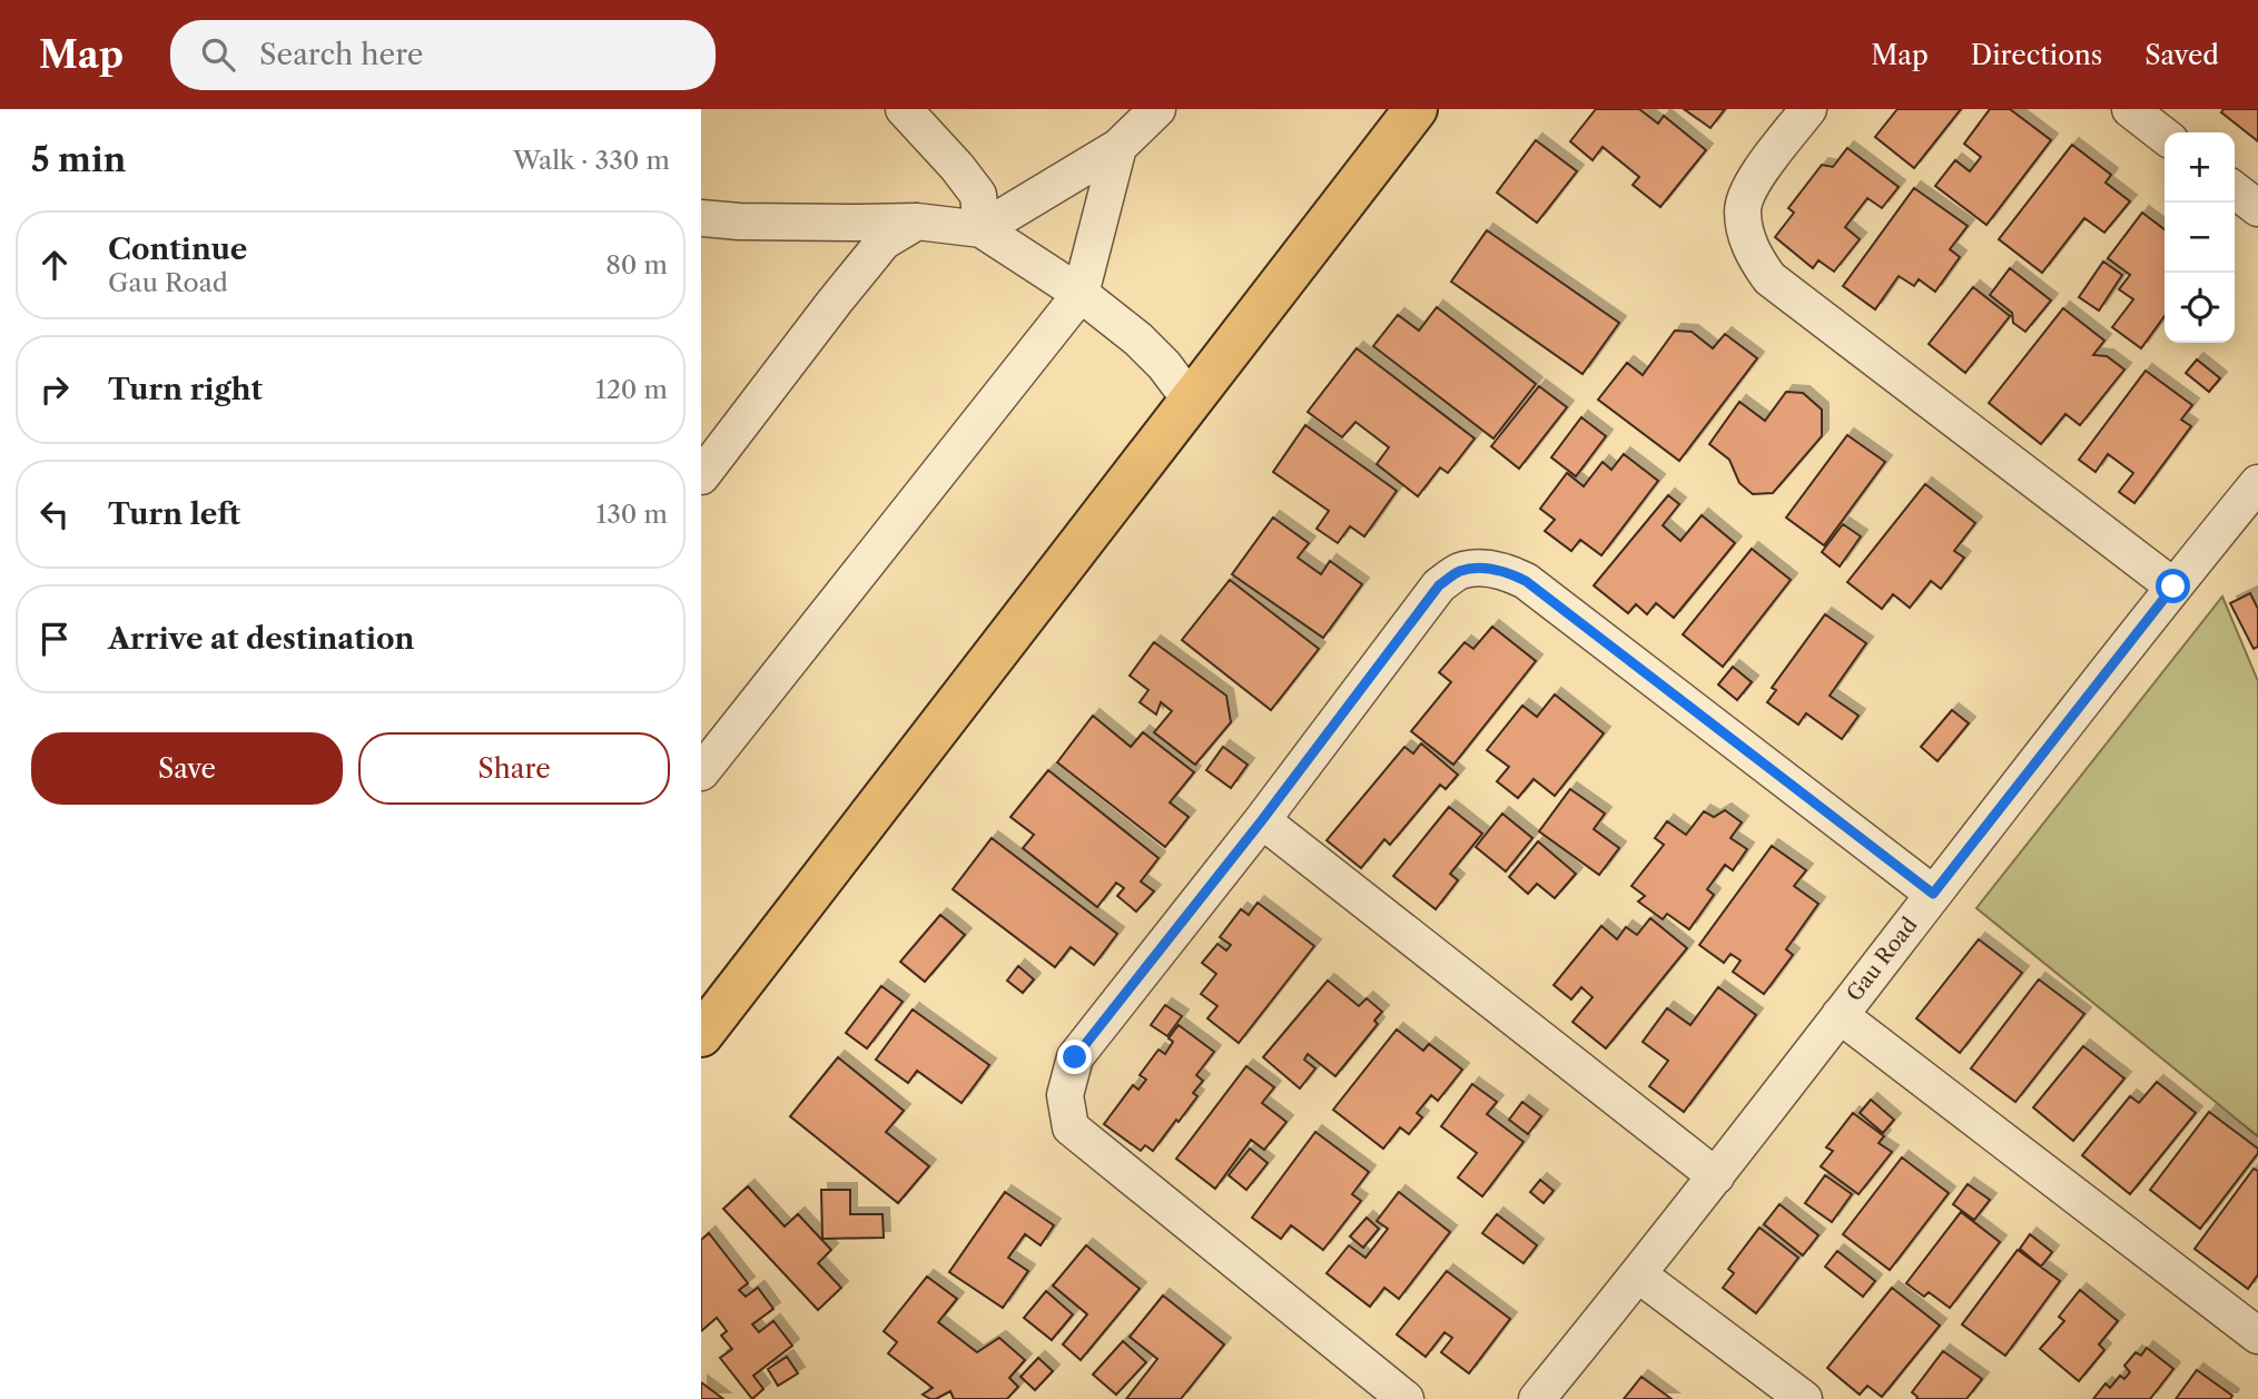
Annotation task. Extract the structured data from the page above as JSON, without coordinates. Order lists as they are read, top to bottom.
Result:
{
  "streets": {
    "street": ["Gau Road"]
  },
  "page": {
    "header": "Map",
    "search": "Search here",
    "nav": ["Map", "Directions", "Saved"],
    "heading": ["5 min", "Walk · 330 m"],
    "map_buttons": ["+", "−"],
    "list": [
      ["Continue", "Gau Road", "80 m"],
      ["Turn right", "120 m"],
      ["Turn left", "130 m"],
      "Arrive at destination"
    ],
    "buttons": ["Save", "Share"]
  }
}
